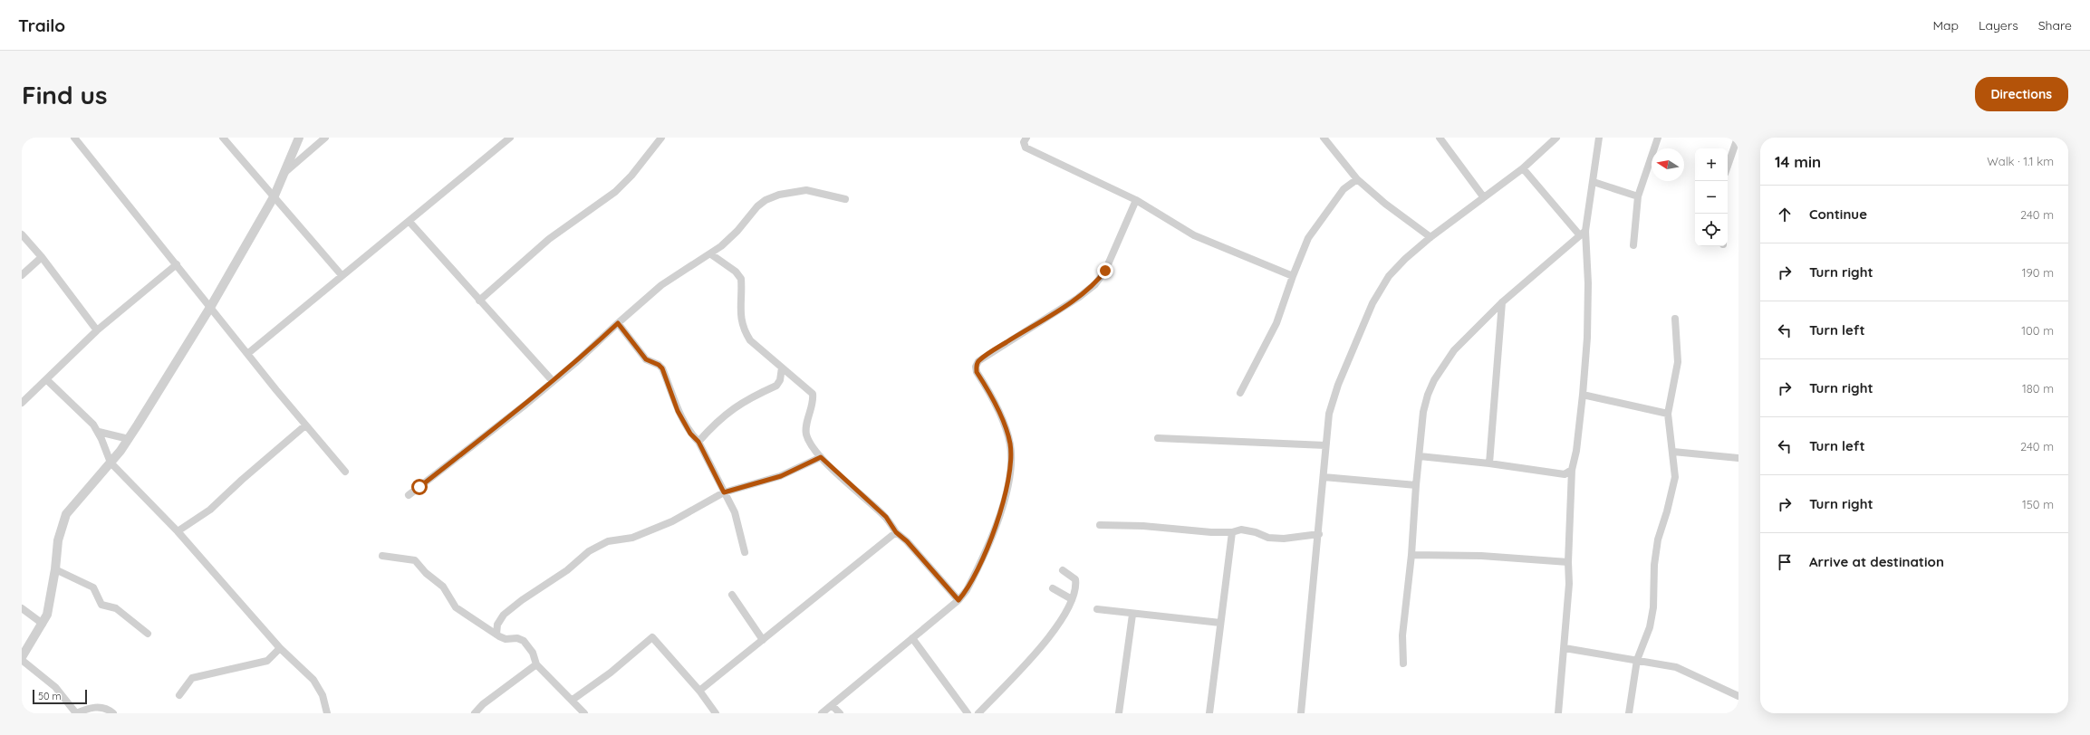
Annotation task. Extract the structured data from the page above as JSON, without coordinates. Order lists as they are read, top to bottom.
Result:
{
  "scale_bar": "50 m",
  "north": "left",
  "page": {
    "header": "Trailo",
    "nav": ["Map", "Layers", "Share"],
    "buttons": "Directions",
    "title": "Find us",
    "heading": ["14 min", "Walk · 1.1 km"],
    "map_buttons": ["+", "−"],
    "list": [
      ["Continue", "240 m"],
      ["Turn right", "190 m"],
      ["Turn left", "100 m"],
      ["Turn right", "180 m"],
      ["Turn left", "240 m"],
      ["Turn right", "150 m"],
      "Arrive at destination"
    ],
    "scale": "50 m"
  }
}
